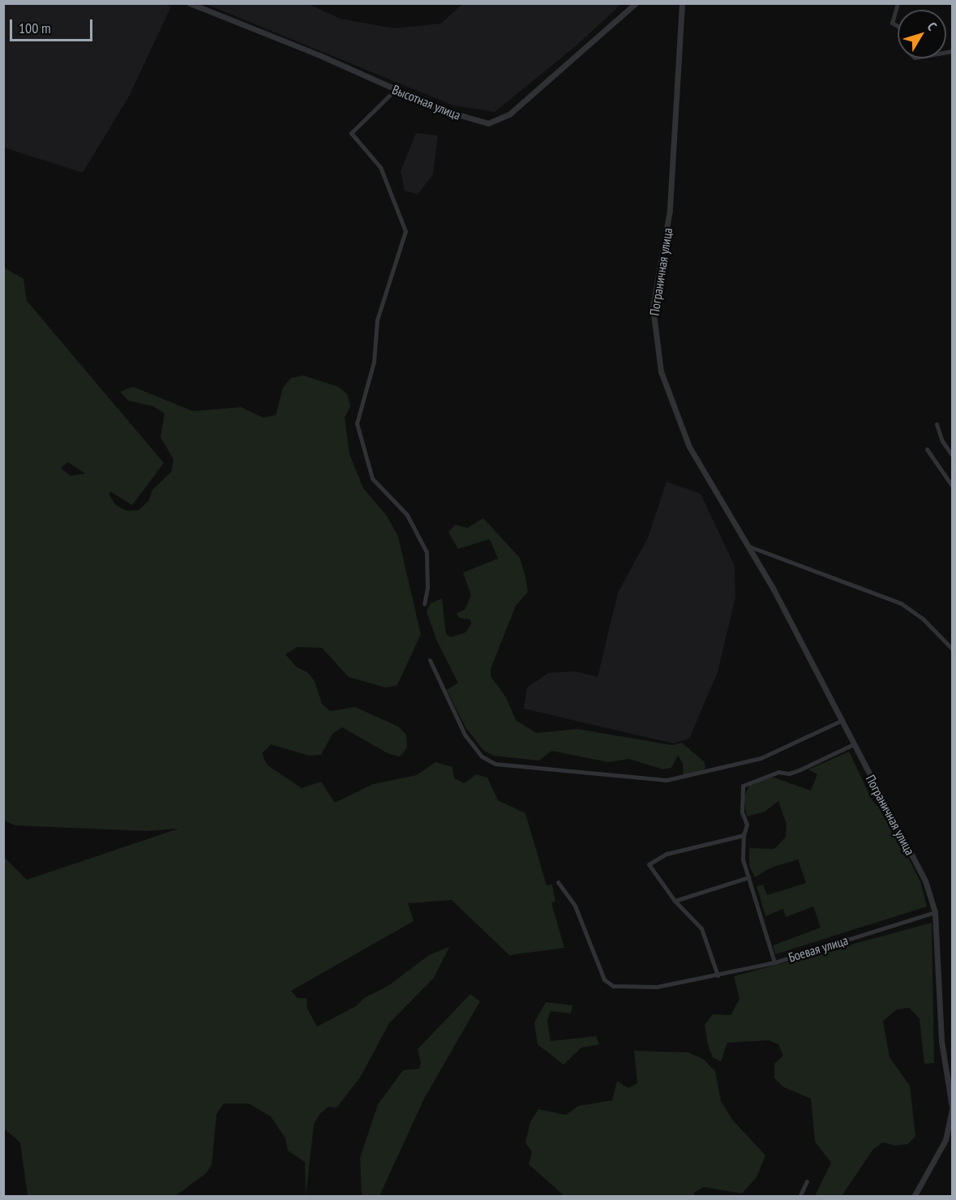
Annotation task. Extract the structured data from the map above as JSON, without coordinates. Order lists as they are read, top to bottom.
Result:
{
  "streets": {
    "street": ["Высотная улица", "Пограничная улица", "Боевая улица"]
  },
  "crossings": [
    ["Пограничная улица", "Боевая улица"]
  ],
  "scale_bar": "100 m",
  "north": "top right"
}
